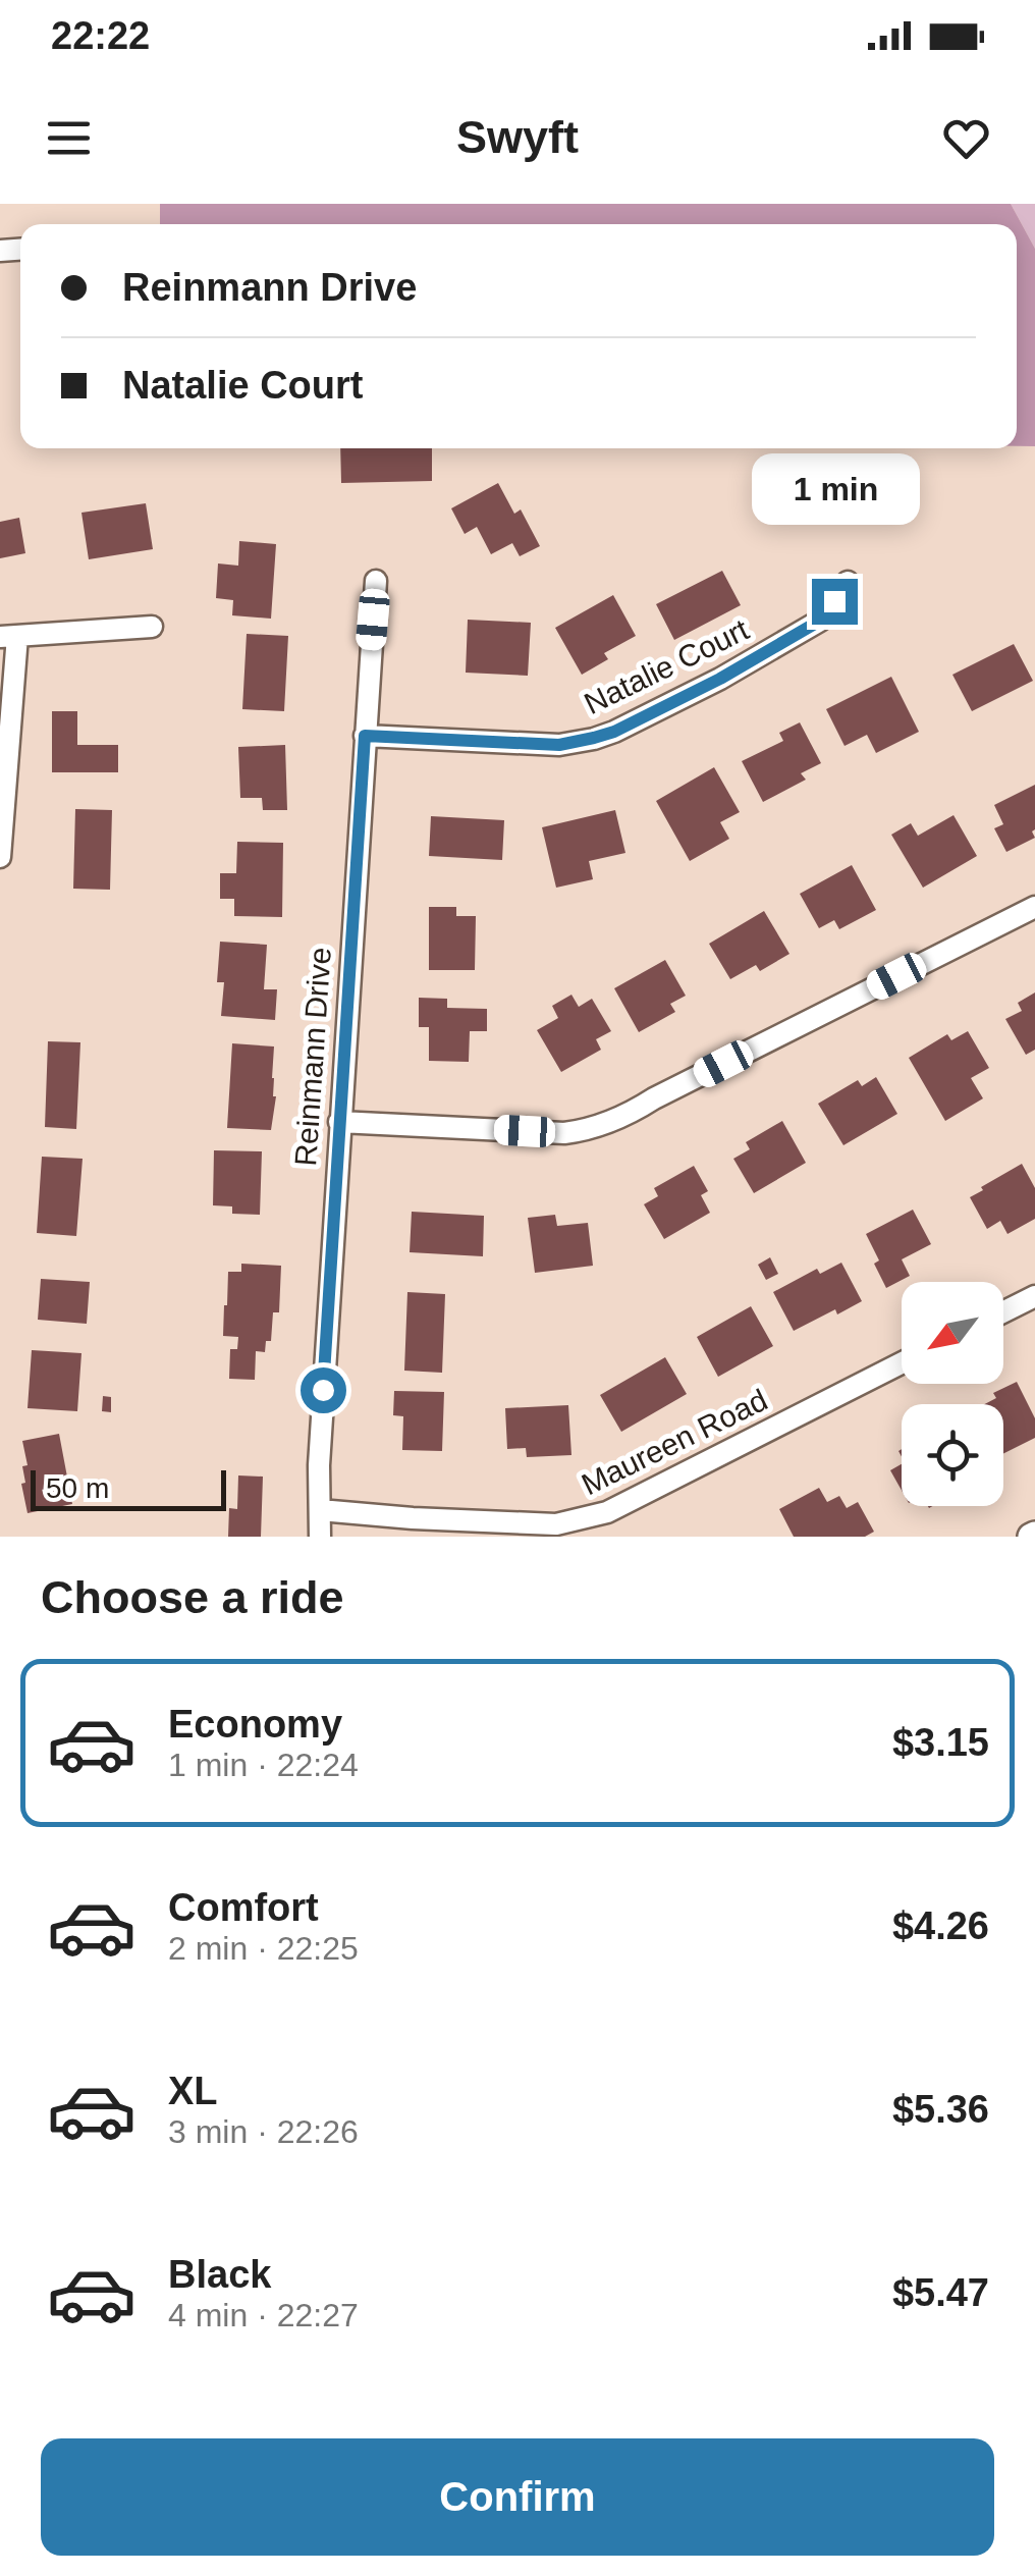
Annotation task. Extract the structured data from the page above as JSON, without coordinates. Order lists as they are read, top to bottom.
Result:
{
  "streets": {
    "street": ["Natalie Court", "Reinmann Drive", "Maureen Road"]
  },
  "crossings": [
    ["Natalie Court", "Reinmann Drive"],
    ["Reinmann Drive", "Maureen Road"]
  ],
  "scale_bar": "50 m",
  "north": "bottom left",
  "page": {
    "status": "22:22",
    "header": "Swyft",
    "banner": ["Reinmann Drive", "Natalie Court"],
    "bubble": "1 min",
    "scale": "50 m",
    "heading": "Choose a ride",
    "list": [
      {
        "name": "Economy",
        "note": "1 min · 22:24",
        "value": "$3.15"
      },
      {
        "name": "Comfort",
        "note": "2 min · 22:25",
        "value": "$4.26"
      },
      {
        "name": "XL",
        "note": "3 min · 22:26",
        "value": "$5.36"
      },
      {
        "name": "Black",
        "note": "4 min · 22:27",
        "value": "$5.47"
      }
    ],
    "buttons": "Confirm"
  }
}
